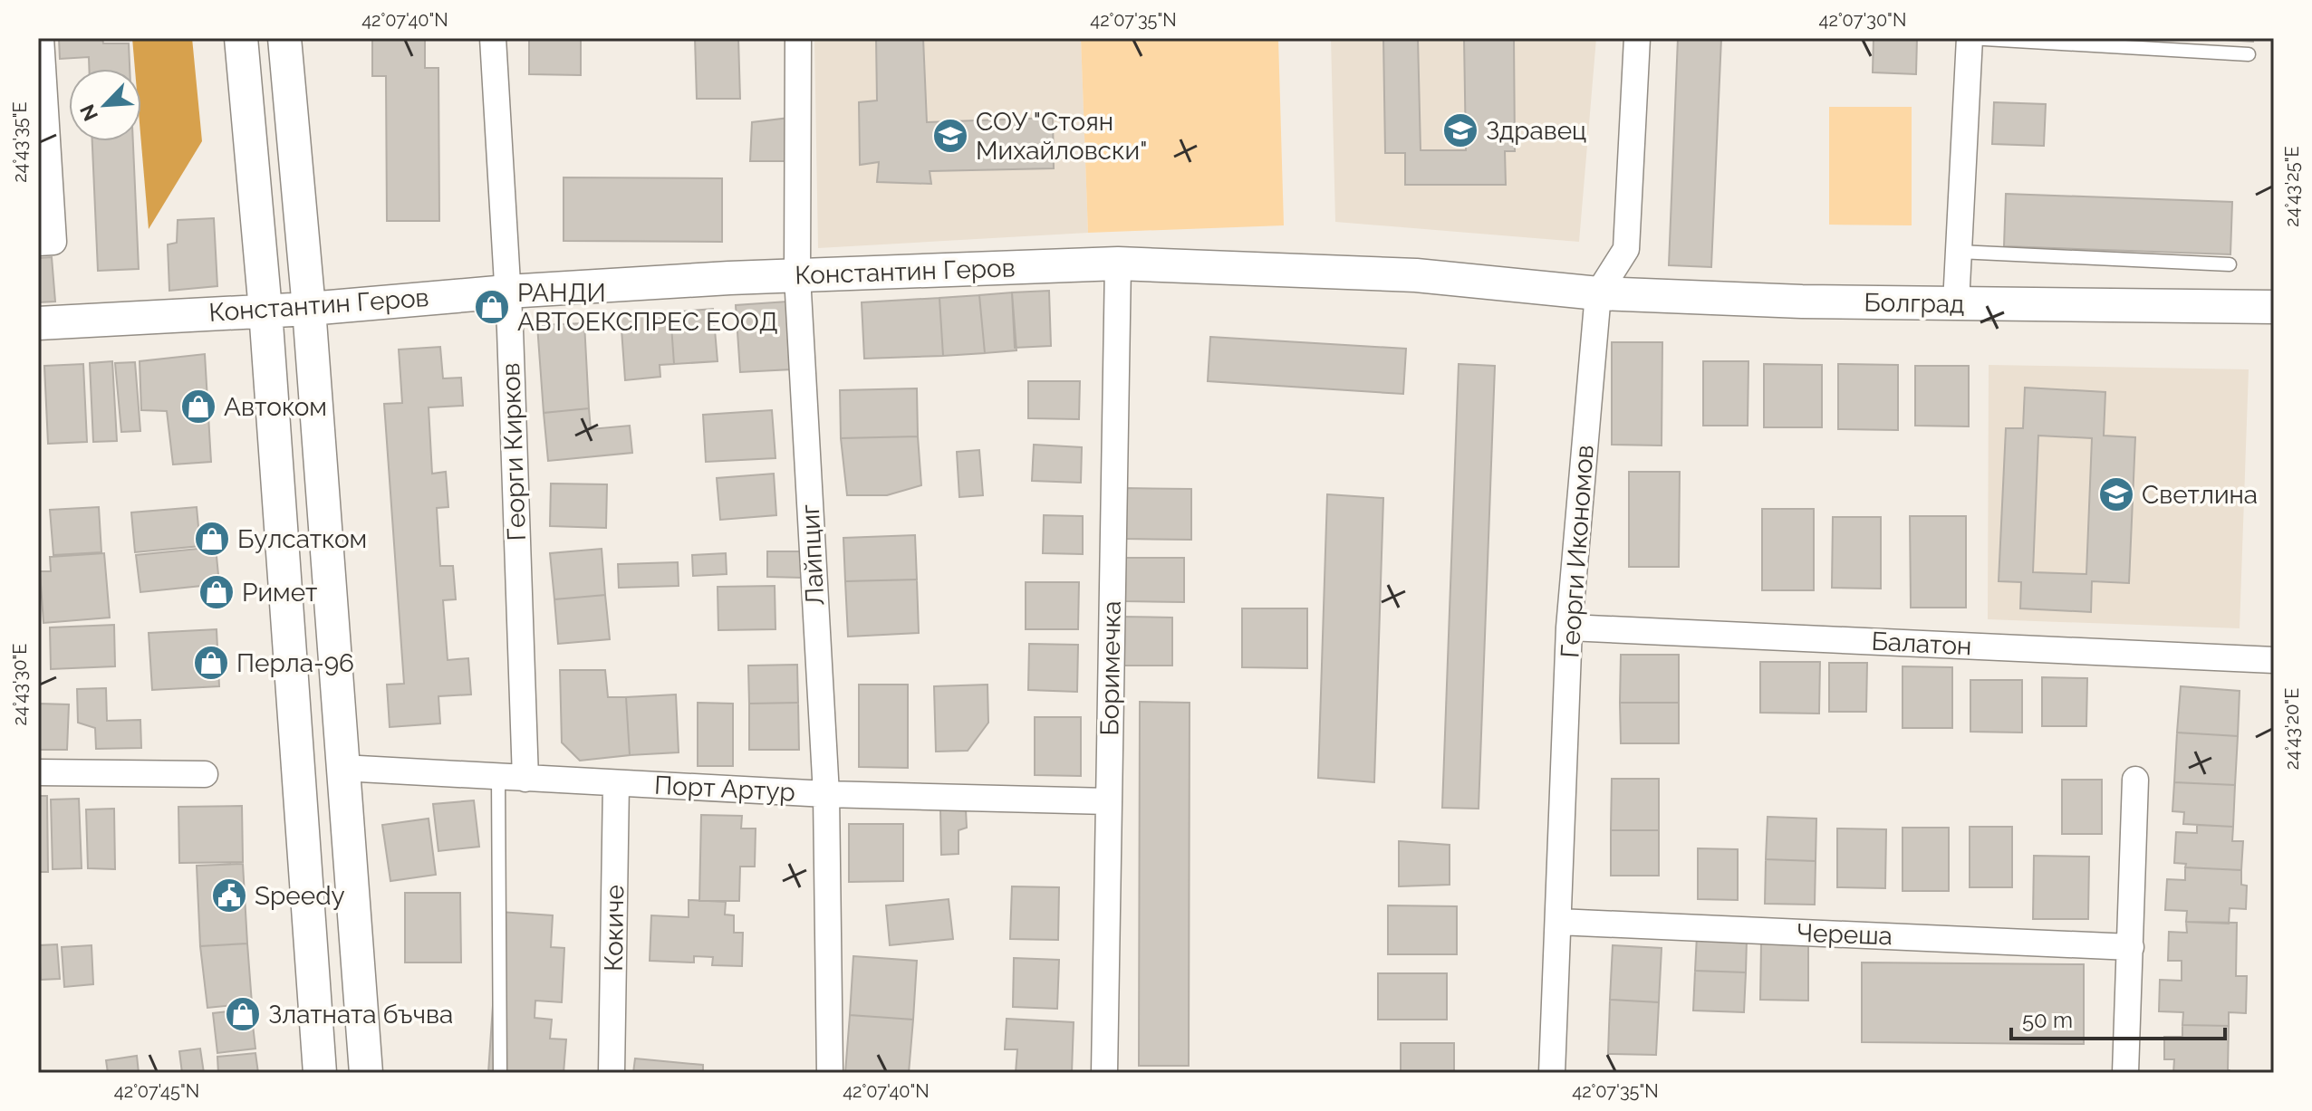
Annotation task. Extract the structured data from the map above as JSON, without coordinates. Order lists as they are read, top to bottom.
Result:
{
  "streets": {
    "street": [
      "Константин Геров",
      "Болград",
      "Георги Кирков",
      "Георги Икономов",
      "Лайпциг",
      "Балатон",
      "Боримечка",
      "Порт Артур",
      "Кокиче",
      "Череша"
    ]
  },
  "crossings": [
    ["Константин Геров", "Болград"],
    ["Константин Геров", "Георги Кирков"],
    ["Константин Геров", "Георги Икономов"],
    ["Константин Геров", "Лайпциг"],
    ["Константин Геров", "Боримечка"],
    ["Болград", "Георги Икономов"],
    ["Георги Кирков", "Порт Артур"],
    ["Георги Икономов", "Балатон"],
    ["Георги Икономов", "Череша"],
    ["Лайпциг", "Порт Артур"],
    ["Боримечка", "Порт Артур"],
    ["Порт Артур", "Кокиче"]
  ],
  "places": {
    "school or university": ["Здравец", "СОУ \"Стоян Михайловски\"", "Светлина"],
    "shop": [
      "РАНДИ АВТОЕКСПРЕС ЕООД",
      "Автоком",
      "Булсатком",
      "Римет",
      "Перла-96",
      "Златната бъчва"
    ],
    "public building": ["Speedy"]
  },
  "scale_bar": "50 m",
  "north": "bottom left",
  "coordinates": [
    "42°07'40\"N",
    "42°07'35\"N",
    "42°07'30\"N",
    "24°43'35\"E",
    "24°43'25\"E",
    "24°43'30\"E",
    "24°43'20\"E",
    "42°07'45\"N"
  ]
}
